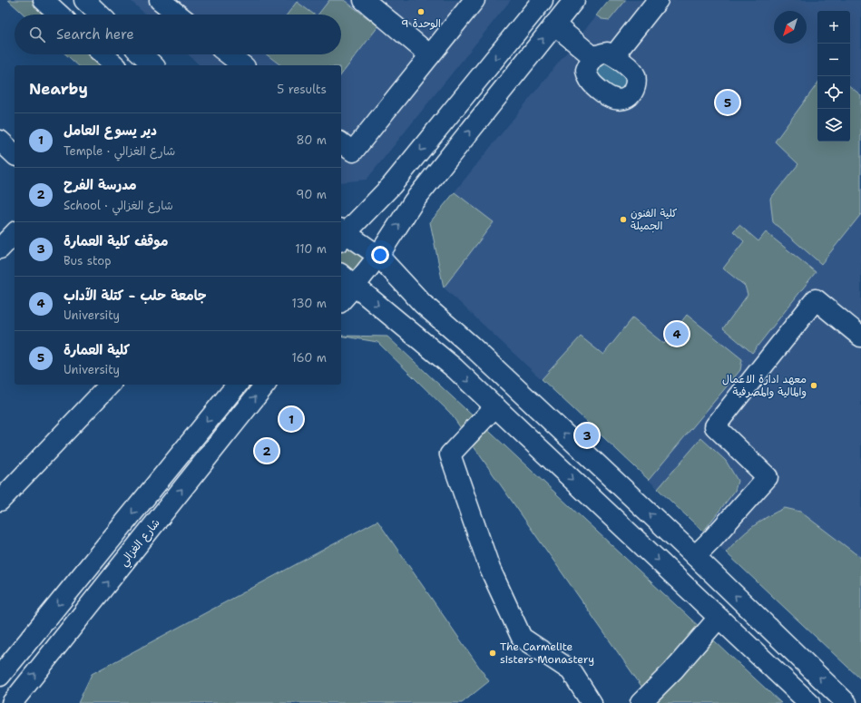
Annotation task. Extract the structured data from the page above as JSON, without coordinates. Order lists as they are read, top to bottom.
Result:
{
  "streets": {
    "main road": ["شارع الغزالي"]
  },
  "places": [
    "الوحدة 9",
    "كلية الفنون الجميلة",
    "معهد ادارة الاعمال والمالية والمصرفية",
    "The Carmelite sisters Monastery"
  ],
  "north": "bottom left",
  "page": {
    "map_buttons": ["+", "−"],
    "search": "Search here",
    "heading": ["Nearby", "5 results"],
    "pins": [
      "5",
      "4",
      "1",
      "3",
      "2"
    ],
    "list": [
      {
        "mark": "1",
        "name": "دير يسوع العامل",
        "note": "Temple · شارع الغزالي",
        "value": "80 m"
      },
      {
        "mark": "2",
        "name": "مدرسة الفرح",
        "note": "School · شارع الغزالي",
        "value": "90 m"
      },
      {
        "mark": "3",
        "name": "موقف كلية العمارة",
        "note": "Bus stop",
        "value": "110 m"
      },
      {
        "mark": "4",
        "name": "جامعة حلب - كتلة الآداب",
        "note": "University",
        "value": "130 m"
      },
      {
        "mark": "5",
        "name": "كلية العمارة",
        "note": "University",
        "value": "160 m"
      }
    ]
  }
}
